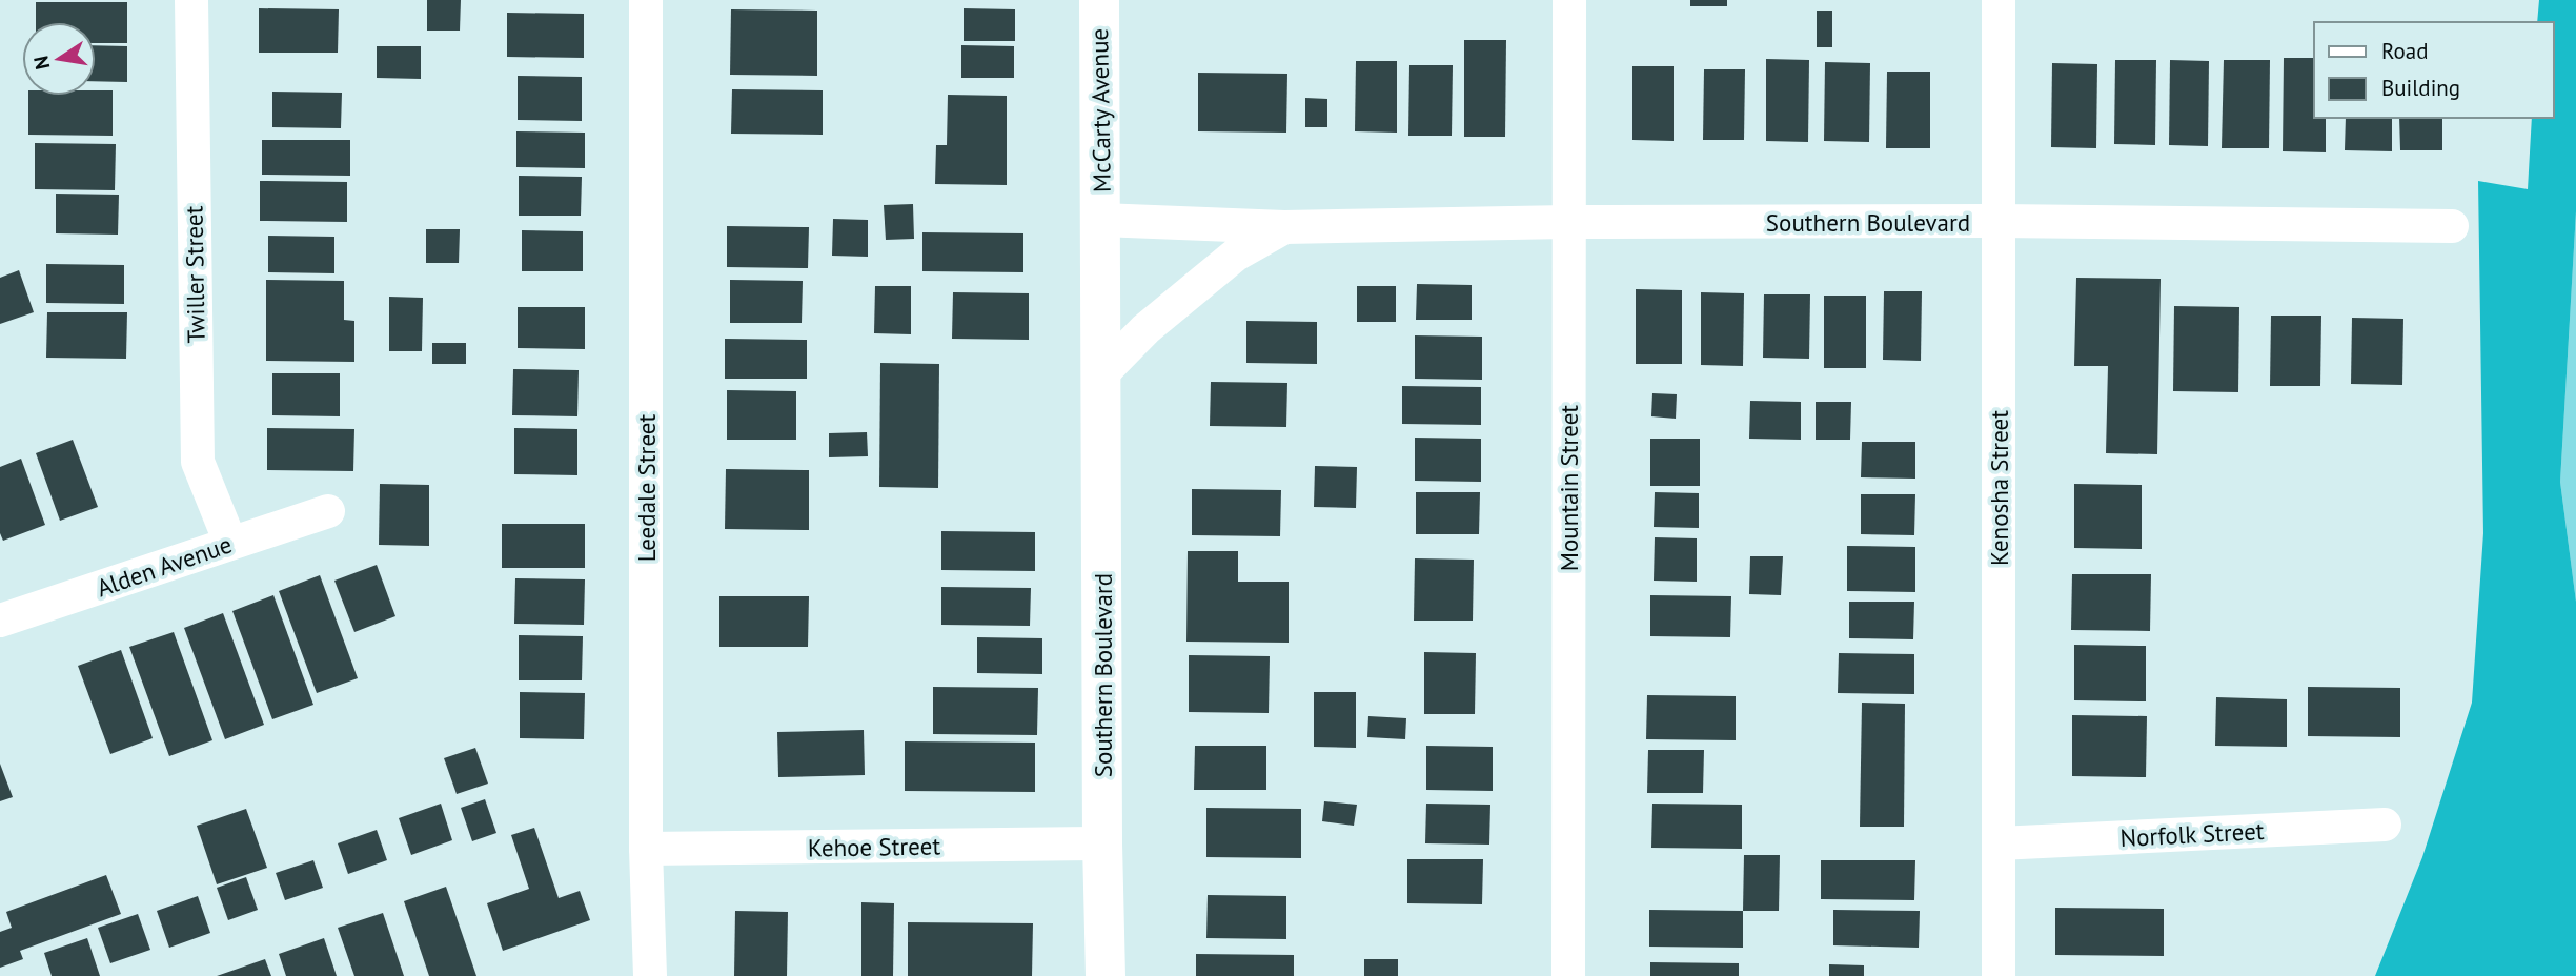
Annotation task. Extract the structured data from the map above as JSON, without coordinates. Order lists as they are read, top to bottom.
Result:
{
  "streets": {
    "main road": ["McCarty Avenue", "Southern Boulevard"],
    "street": [
      "Twiller Street",
      "Leedale Street",
      "Mountain Street",
      "Kenosha Street",
      "Alden Avenue",
      "Norfolk Street",
      "Kehoe Street"
    ]
  },
  "crossings": [
    ["McCarty Avenue", "Southern Boulevard"],
    ["Southern Boulevard", "Mountain Street"],
    ["Southern Boulevard", "Kenosha Street"],
    ["Southern Boulevard", "Kehoe Street"],
    ["Twiller Street", "Alden Avenue"],
    ["Leedale Street", "Kehoe Street"],
    ["Kenosha Street", "Norfolk Street"]
  ],
  "legend": ["Road", "Building"],
  "north": "left"
}
